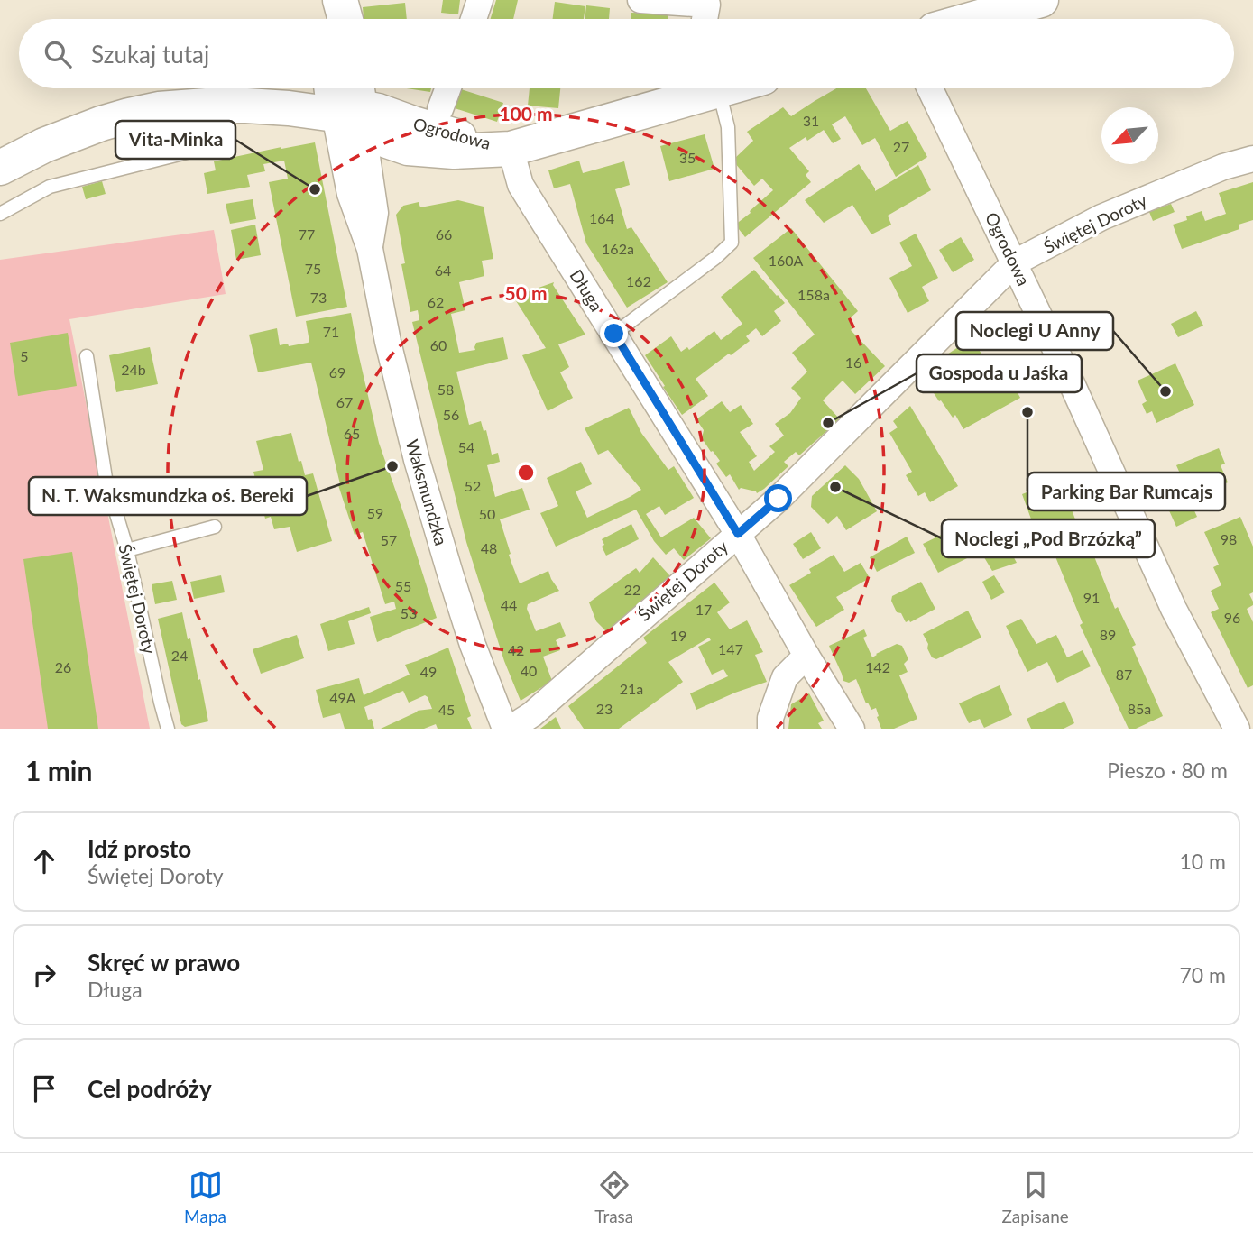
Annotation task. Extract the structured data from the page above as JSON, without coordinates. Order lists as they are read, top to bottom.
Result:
{
  "streets": {
    "street": [
      "Ogrodowa",
      "Świętej Doroty",
      "Długa",
      "Waksmundzka"
    ]
  },
  "crossings": [
    ["Ogrodowa", "Świętej Doroty"],
    ["Ogrodowa", "Długa"],
    ["Ogrodowa", "Waksmundzka"],
    ["Świętej Doroty", "Długa"],
    ["Świętej Doroty", "Waksmundzka"]
  ],
  "places": [
    "Vita-Minka",
    "Noclegi U Anny",
    "Parking Bar Rumcajs",
    "Gospoda u Jaśka",
    "N. T. Waksmundzka oś. Bereki",
    "Noclegi „Pod Brzózką”"
  ],
  "house_numbers": [
    "31",
    "27",
    "35",
    "164",
    "77",
    "66",
    "162a",
    "160A",
    "75",
    "64",
    "162",
    "158a",
    "73",
    "62",
    "71",
    "60",
    "5",
    "16",
    "24b",
    "69",
    "58",
    "67",
    "56",
    "65",
    "54",
    "52",
    "59",
    "50",
    "98",
    "57",
    "48",
    "55",
    "22",
    "91",
    "44",
    "17",
    "53",
    "96",
    "89",
    "19",
    "147",
    "42",
    "24",
    "26",
    "142",
    "40",
    "49",
    "87",
    "21a",
    "49A",
    "23",
    "85a",
    "45"
  ],
  "north": "bottom left",
  "page": {
    "search": "Szukaj tutaj",
    "heading": ["1 min", "Pieszo · 80 m"],
    "list": [
      ["Idź prosto", "Świętej Doroty", "10 m"],
      ["Skręć w prawo", "Długa", "70 m"],
      "Cel podróży"
    ],
    "nav": ["Mapa", "Trasa", "Zapisane"]
  },
  "rings": ["100 m", "50 m"]
}
